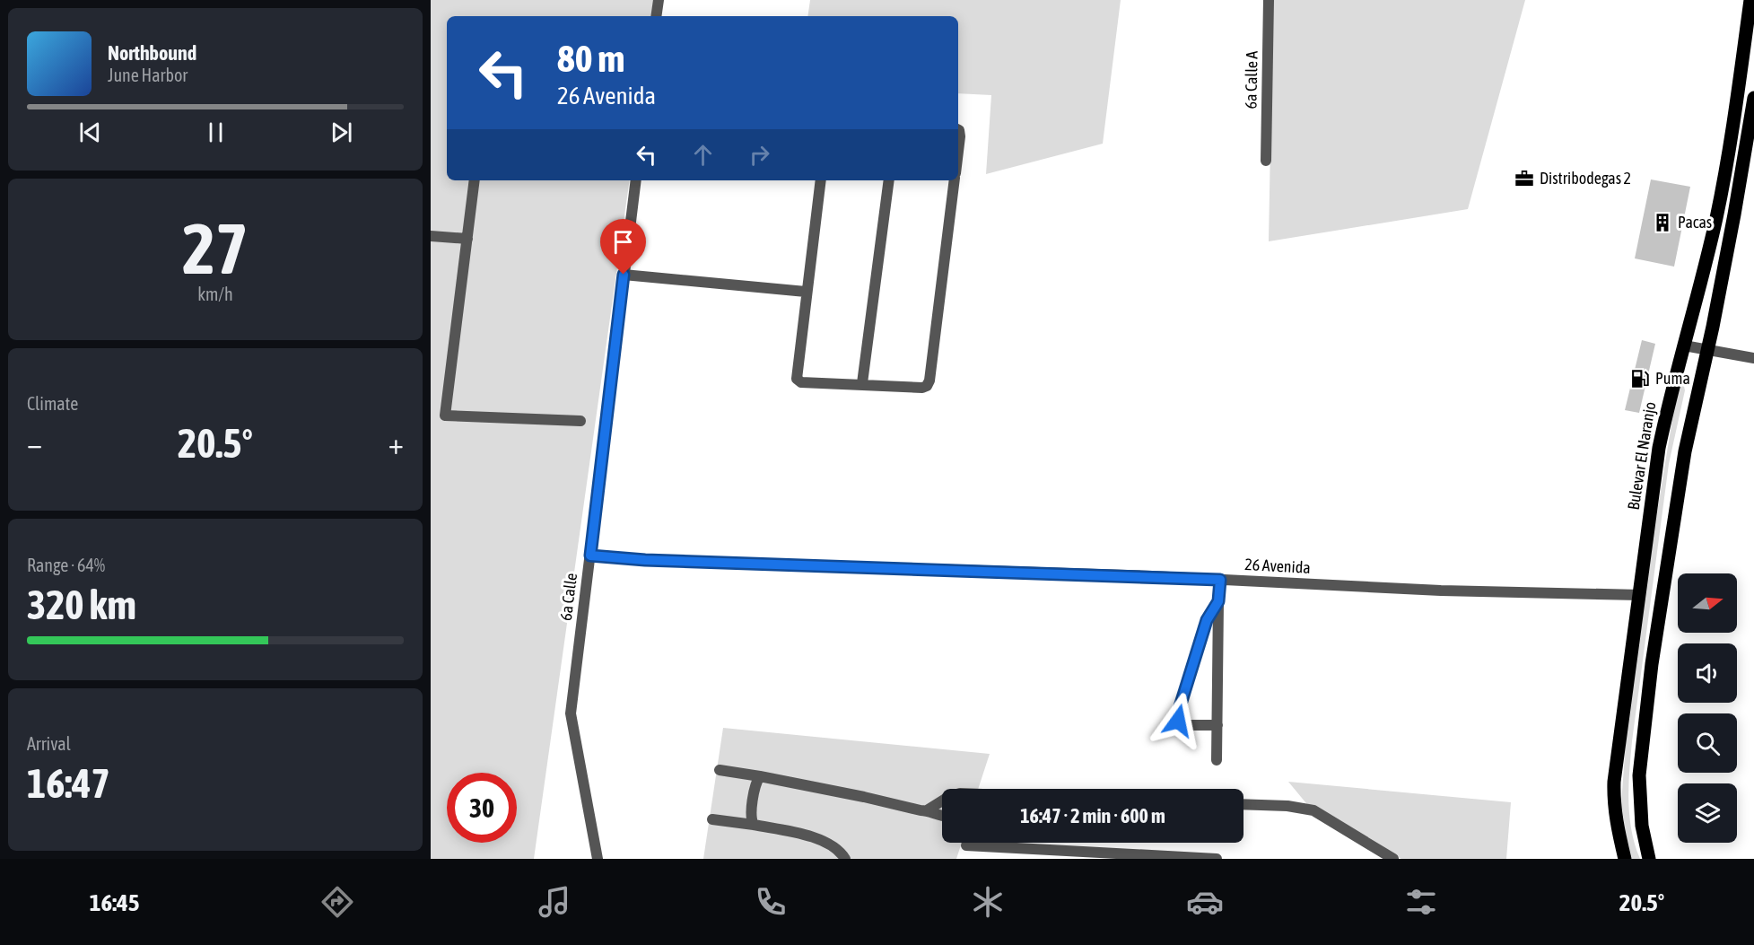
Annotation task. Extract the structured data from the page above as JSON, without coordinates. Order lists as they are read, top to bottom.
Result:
{
  "streets": {
    "main road": ["Bulevar El Naranjo"],
    "street": ["6a Calle A", "26 Avenida", "6a Calle"]
  },
  "crossings": [
    ["Bulevar El Naranjo", "26 Avenida"],
    ["26 Avenida", "6a Calle"]
  ],
  "places": {
    "office": ["Distribodegas 2"],
    "building": ["Pacas"],
    "fuel station": ["Puma"]
  },
  "north": "right",
  "page": {
    "turn": ["80 m", "26 Avenida"],
    "song": ["Northbound", "June Harbor"],
    "tile": [
      ["27", "km/h"],
      "Climate",
      ["Range · 64%", "320 km"],
      ["Arrival", "16:47"]
    ],
    "heat": ["−", "20.5°", "+"],
    "limit": "30",
    "trip": "16:47 · 2 min · 600 m",
    "tabs": ["16:45", "20.5°"]
  }
}
